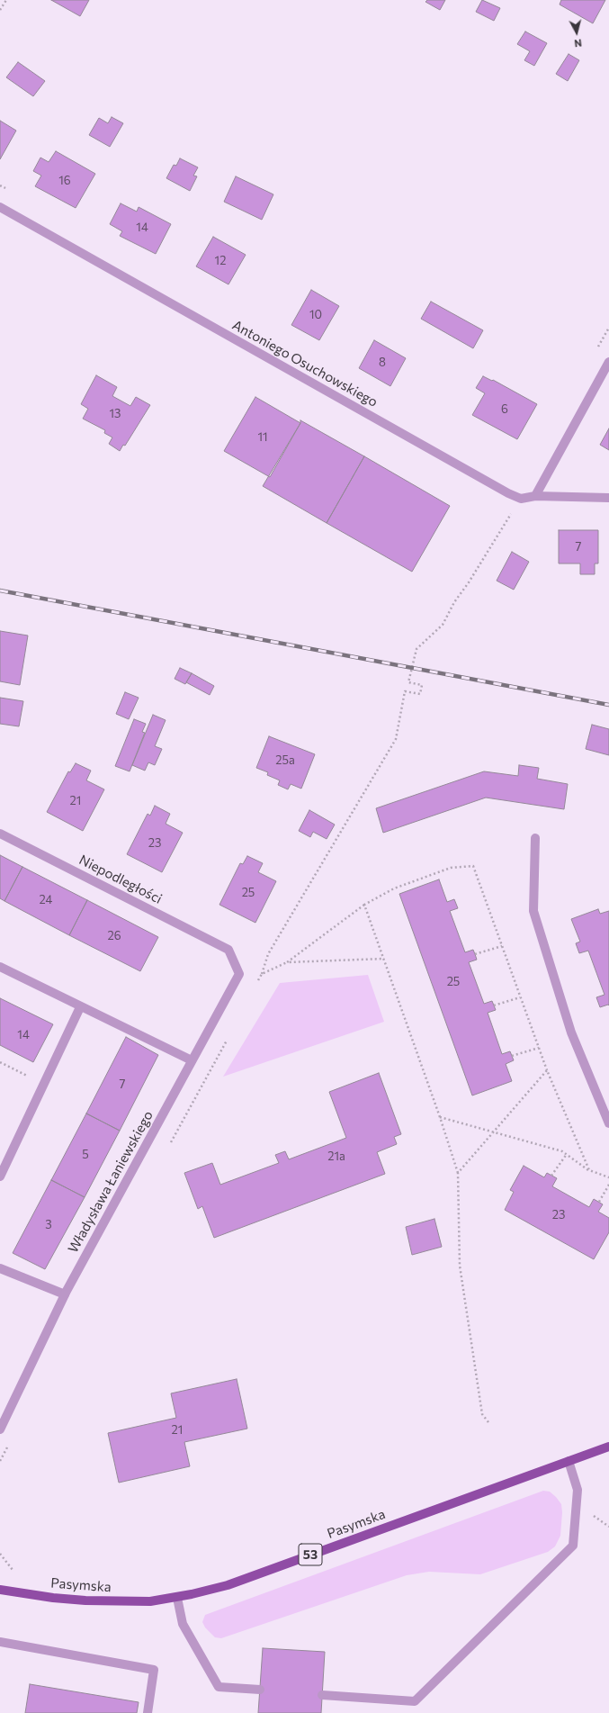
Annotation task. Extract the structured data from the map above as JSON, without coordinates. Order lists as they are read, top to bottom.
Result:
{
  "streets": {
    "main road": ["Pasymska", "53"],
    "street": ["Antoniego Osuchowskiego", "Niepodległości", "Władysława Łaniewskiego"]
  },
  "crossings": [
    ["Niepodległości", "Władysława Łaniewskiego"]
  ],
  "house_numbers": [
    "16",
    "14",
    "12",
    "10",
    "8",
    "6",
    "13",
    "11",
    "7",
    "25a",
    "21",
    "23",
    "25",
    "24",
    "26",
    "25",
    "14",
    "7",
    "5",
    "21a",
    "23",
    "3",
    "21"
  ],
  "north": "bottom"
}
